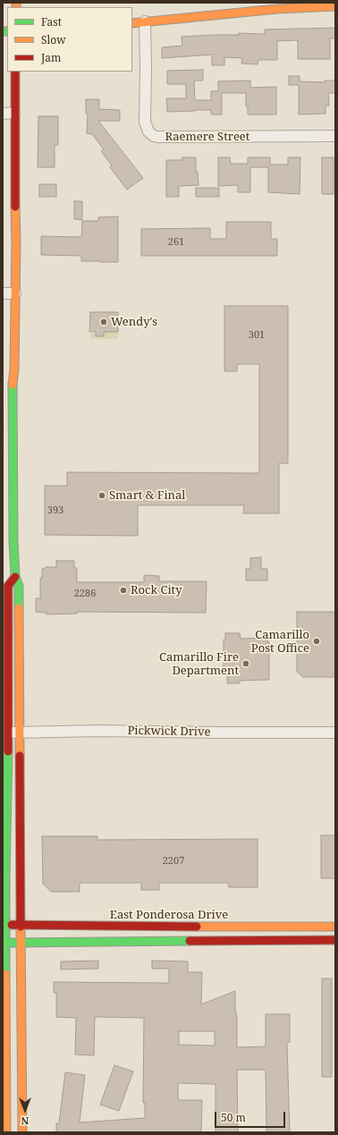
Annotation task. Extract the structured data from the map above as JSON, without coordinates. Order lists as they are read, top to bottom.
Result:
{
  "streets": {
    "main road": ["East Ponderosa Drive"],
    "street": ["Raemere Street", "Pickwick Drive"]
  },
  "places": [
    "Wendy's",
    "Smart & Final",
    "Rock City",
    "Camarillo Post Office",
    "Camarillo Fire Department"
  ],
  "house_numbers": [
    "261",
    "301",
    "393",
    "2286",
    "2207"
  ],
  "legend": ["Fast", "Slow", "Jam"],
  "scale_bar": "50 m",
  "north": "bottom"
}
